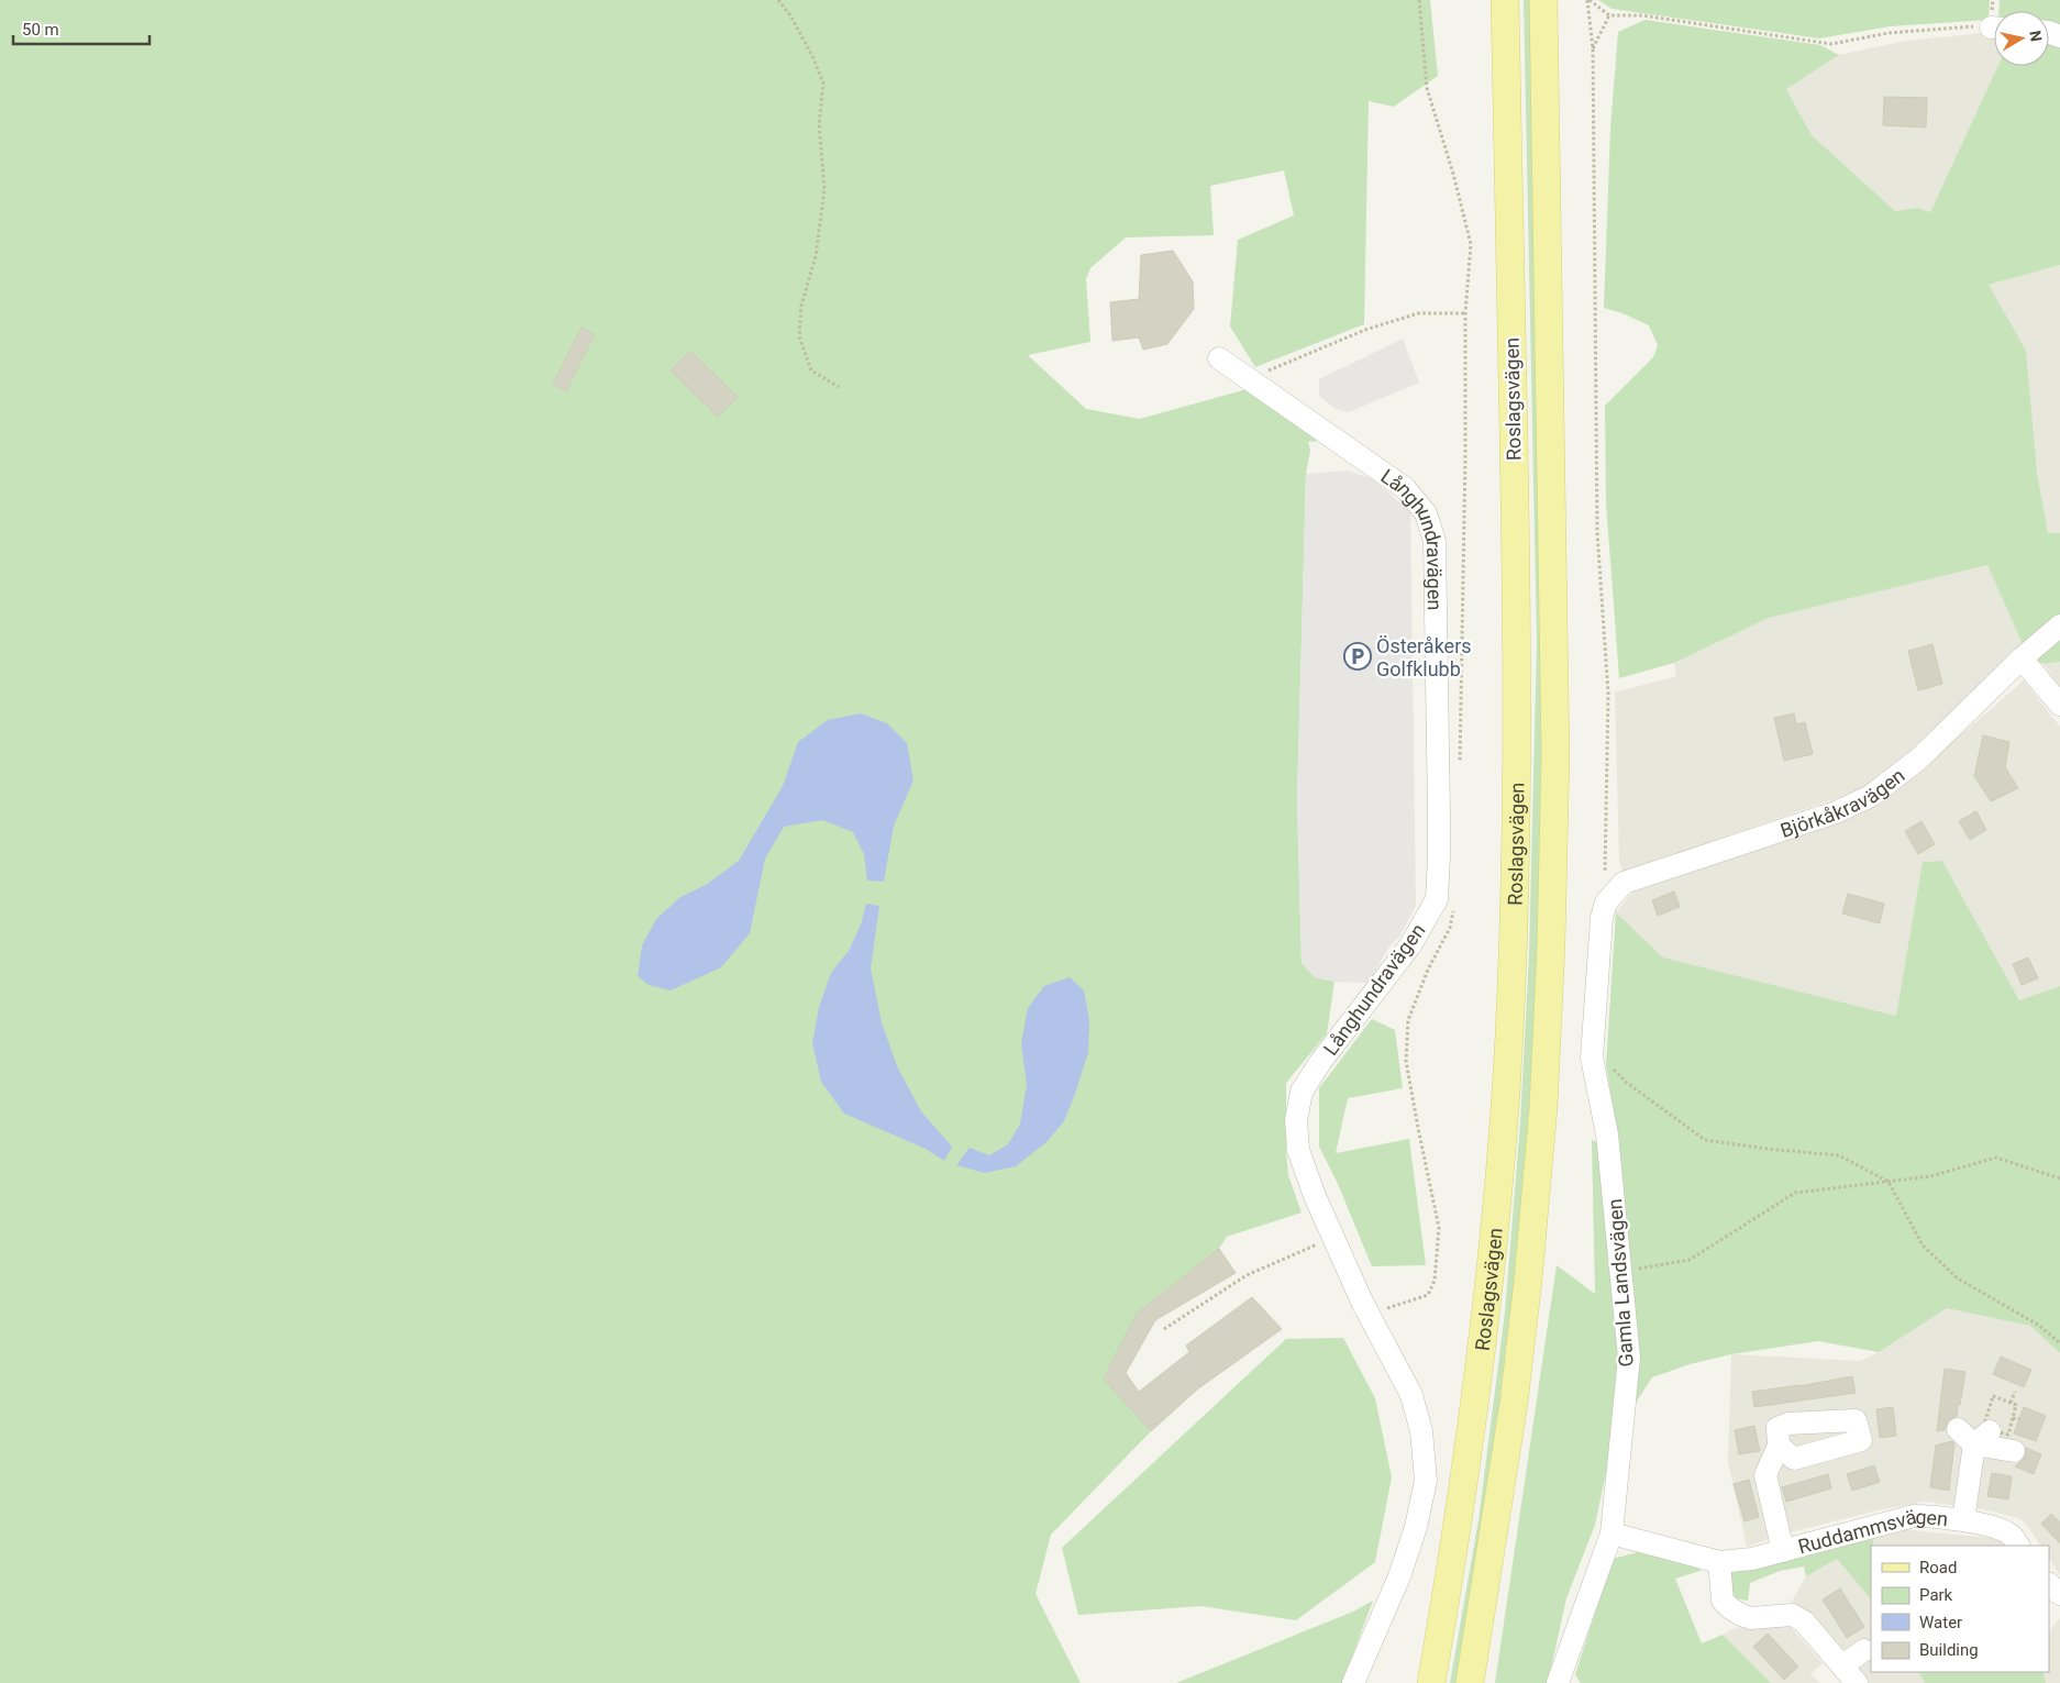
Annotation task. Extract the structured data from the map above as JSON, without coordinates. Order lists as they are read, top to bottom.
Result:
{
  "streets": {
    "main road": ["Roslagsvägen"],
    "street": [
      "Långhundravägen",
      "Björkåkravägen",
      "Gamla Landsvägen",
      "Ruddammsvägen"
    ]
  },
  "crossings": [
    ["Björkåkravägen", "Gamla Landsvägen"],
    ["Gamla Landsvägen", "Ruddammsvägen"]
  ],
  "places": {
    "parking": ["Österåkers Golfklubb"]
  },
  "legend": [
    "Road",
    "Park",
    "Water",
    "Building"
  ],
  "scale_bar": "50 m",
  "north": "right"
}
